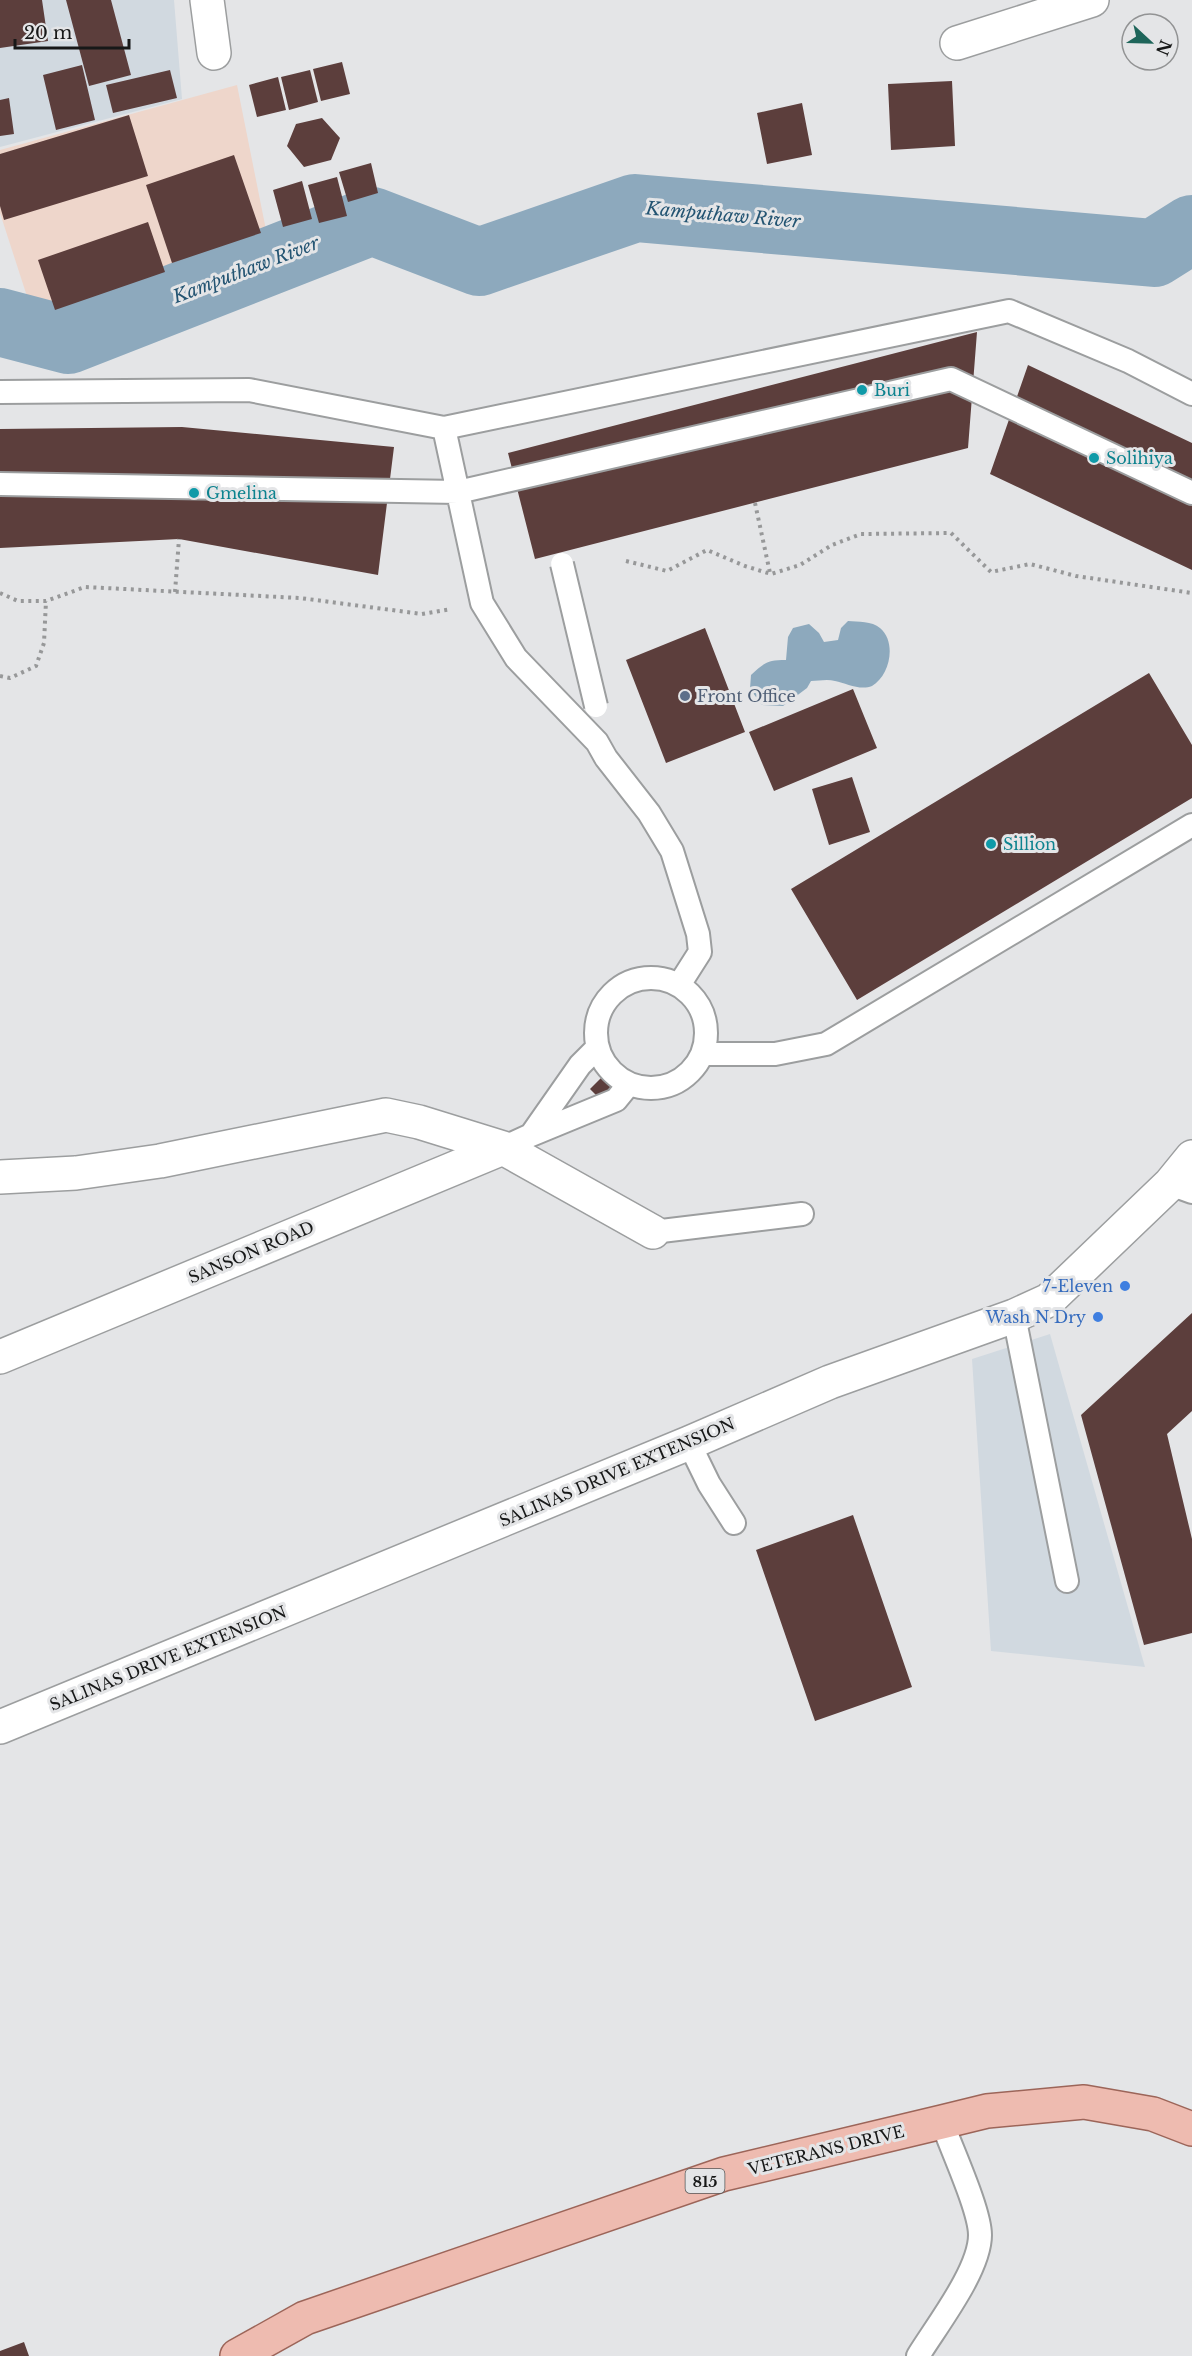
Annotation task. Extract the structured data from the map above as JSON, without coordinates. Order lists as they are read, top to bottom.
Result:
{
  "streets": {
    "main road": ["VETERANS DRIVE", "815"],
    "street": ["SANSON ROAD", "SALINAS DRIVE EXTENSION"]
  },
  "water": ["Kamputhaw River"],
  "places": [
    "Buri",
    "Solihiya",
    "Gmelina",
    "Front Office",
    "Sillion",
    "7-Eleven",
    "Wash N Dry"
  ],
  "scale_bar": "20 m",
  "north": "right"
}
